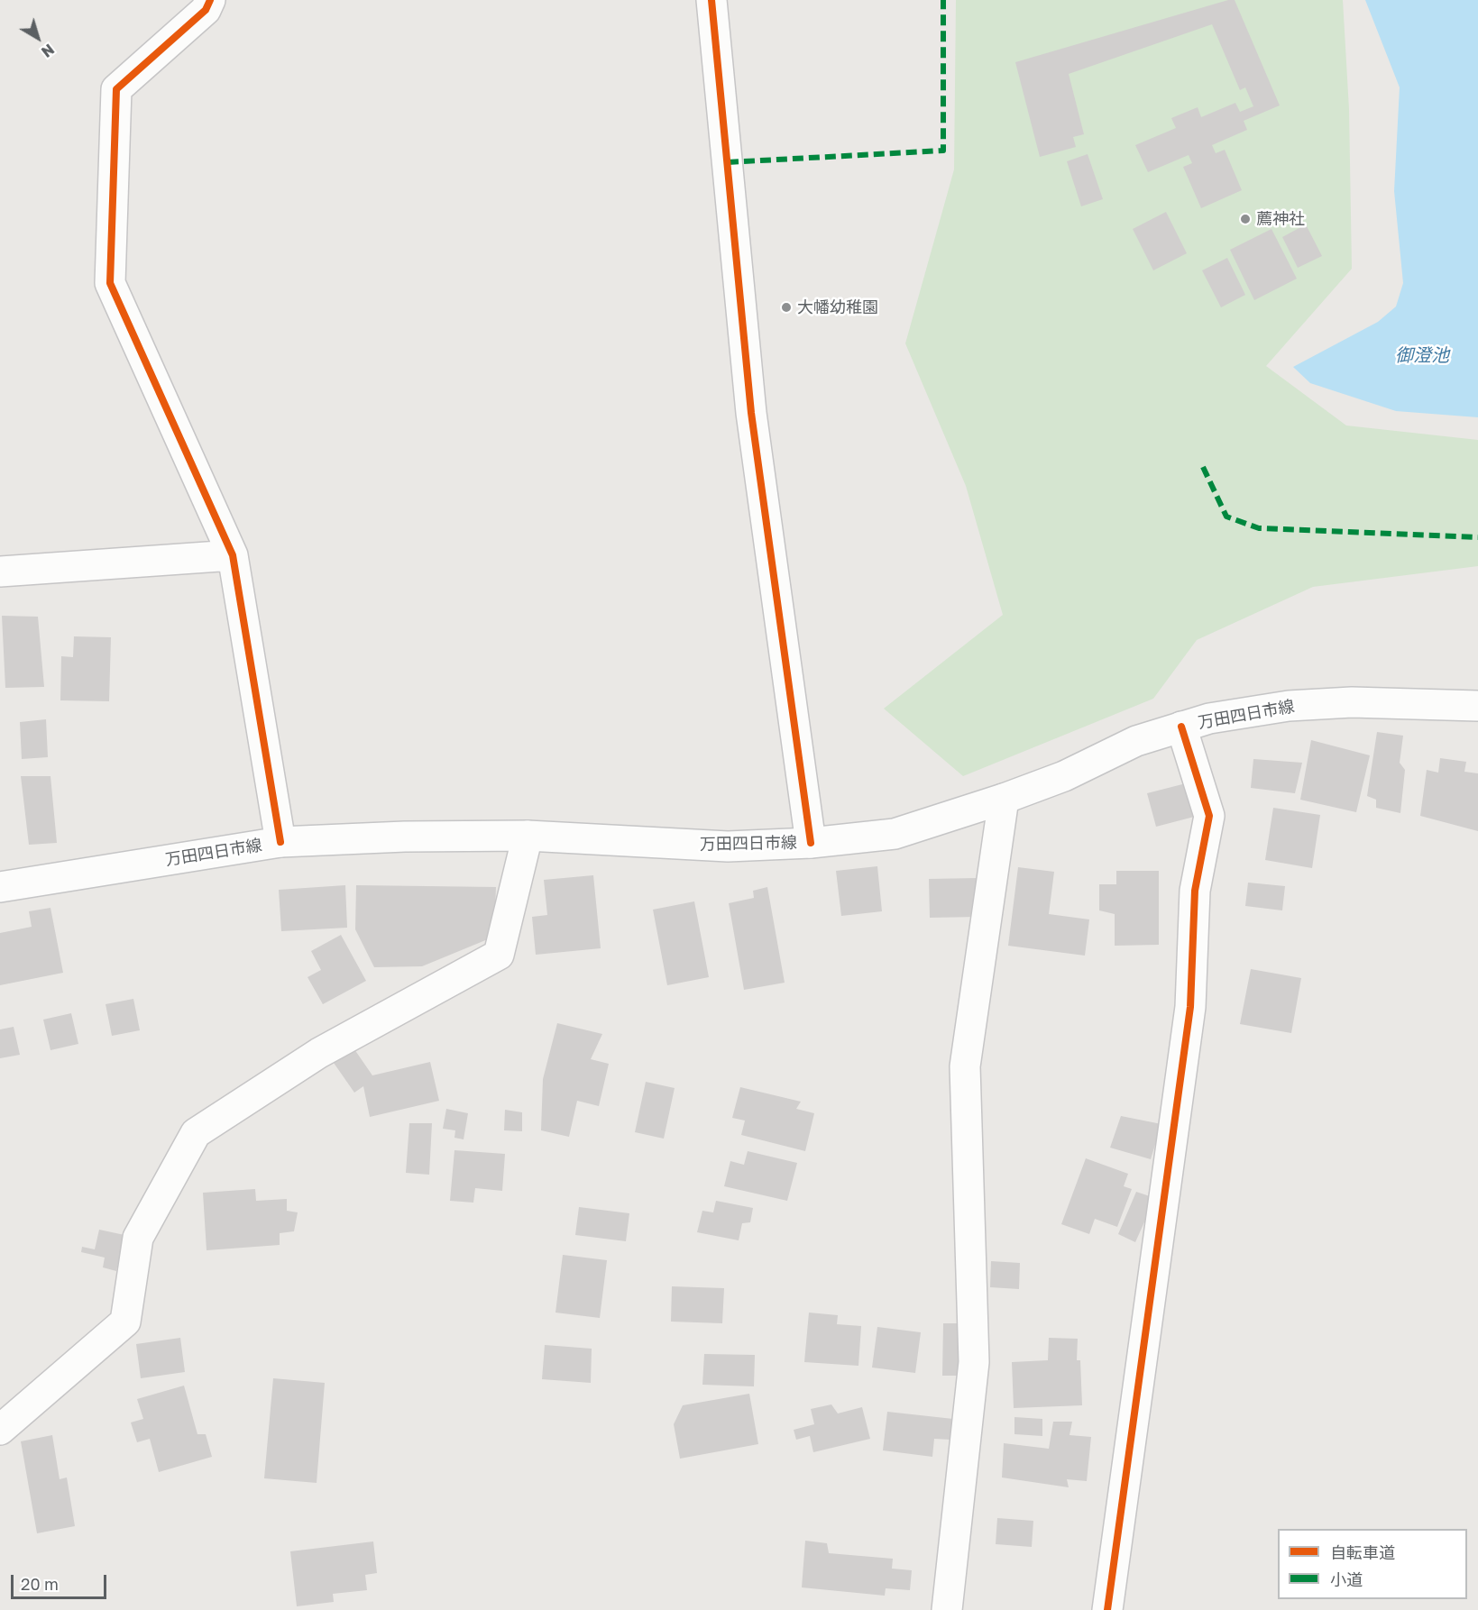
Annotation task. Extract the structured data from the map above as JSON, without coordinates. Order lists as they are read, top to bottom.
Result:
{
  "streets": {
    "street": ["万田四日市線"]
  },
  "water": ["御澄池"],
  "places": ["薦神社", "大幡幼稚園"],
  "legend": ["自転車道", "小道"],
  "scale_bar": "20 m",
  "north": "bottom right"
}
